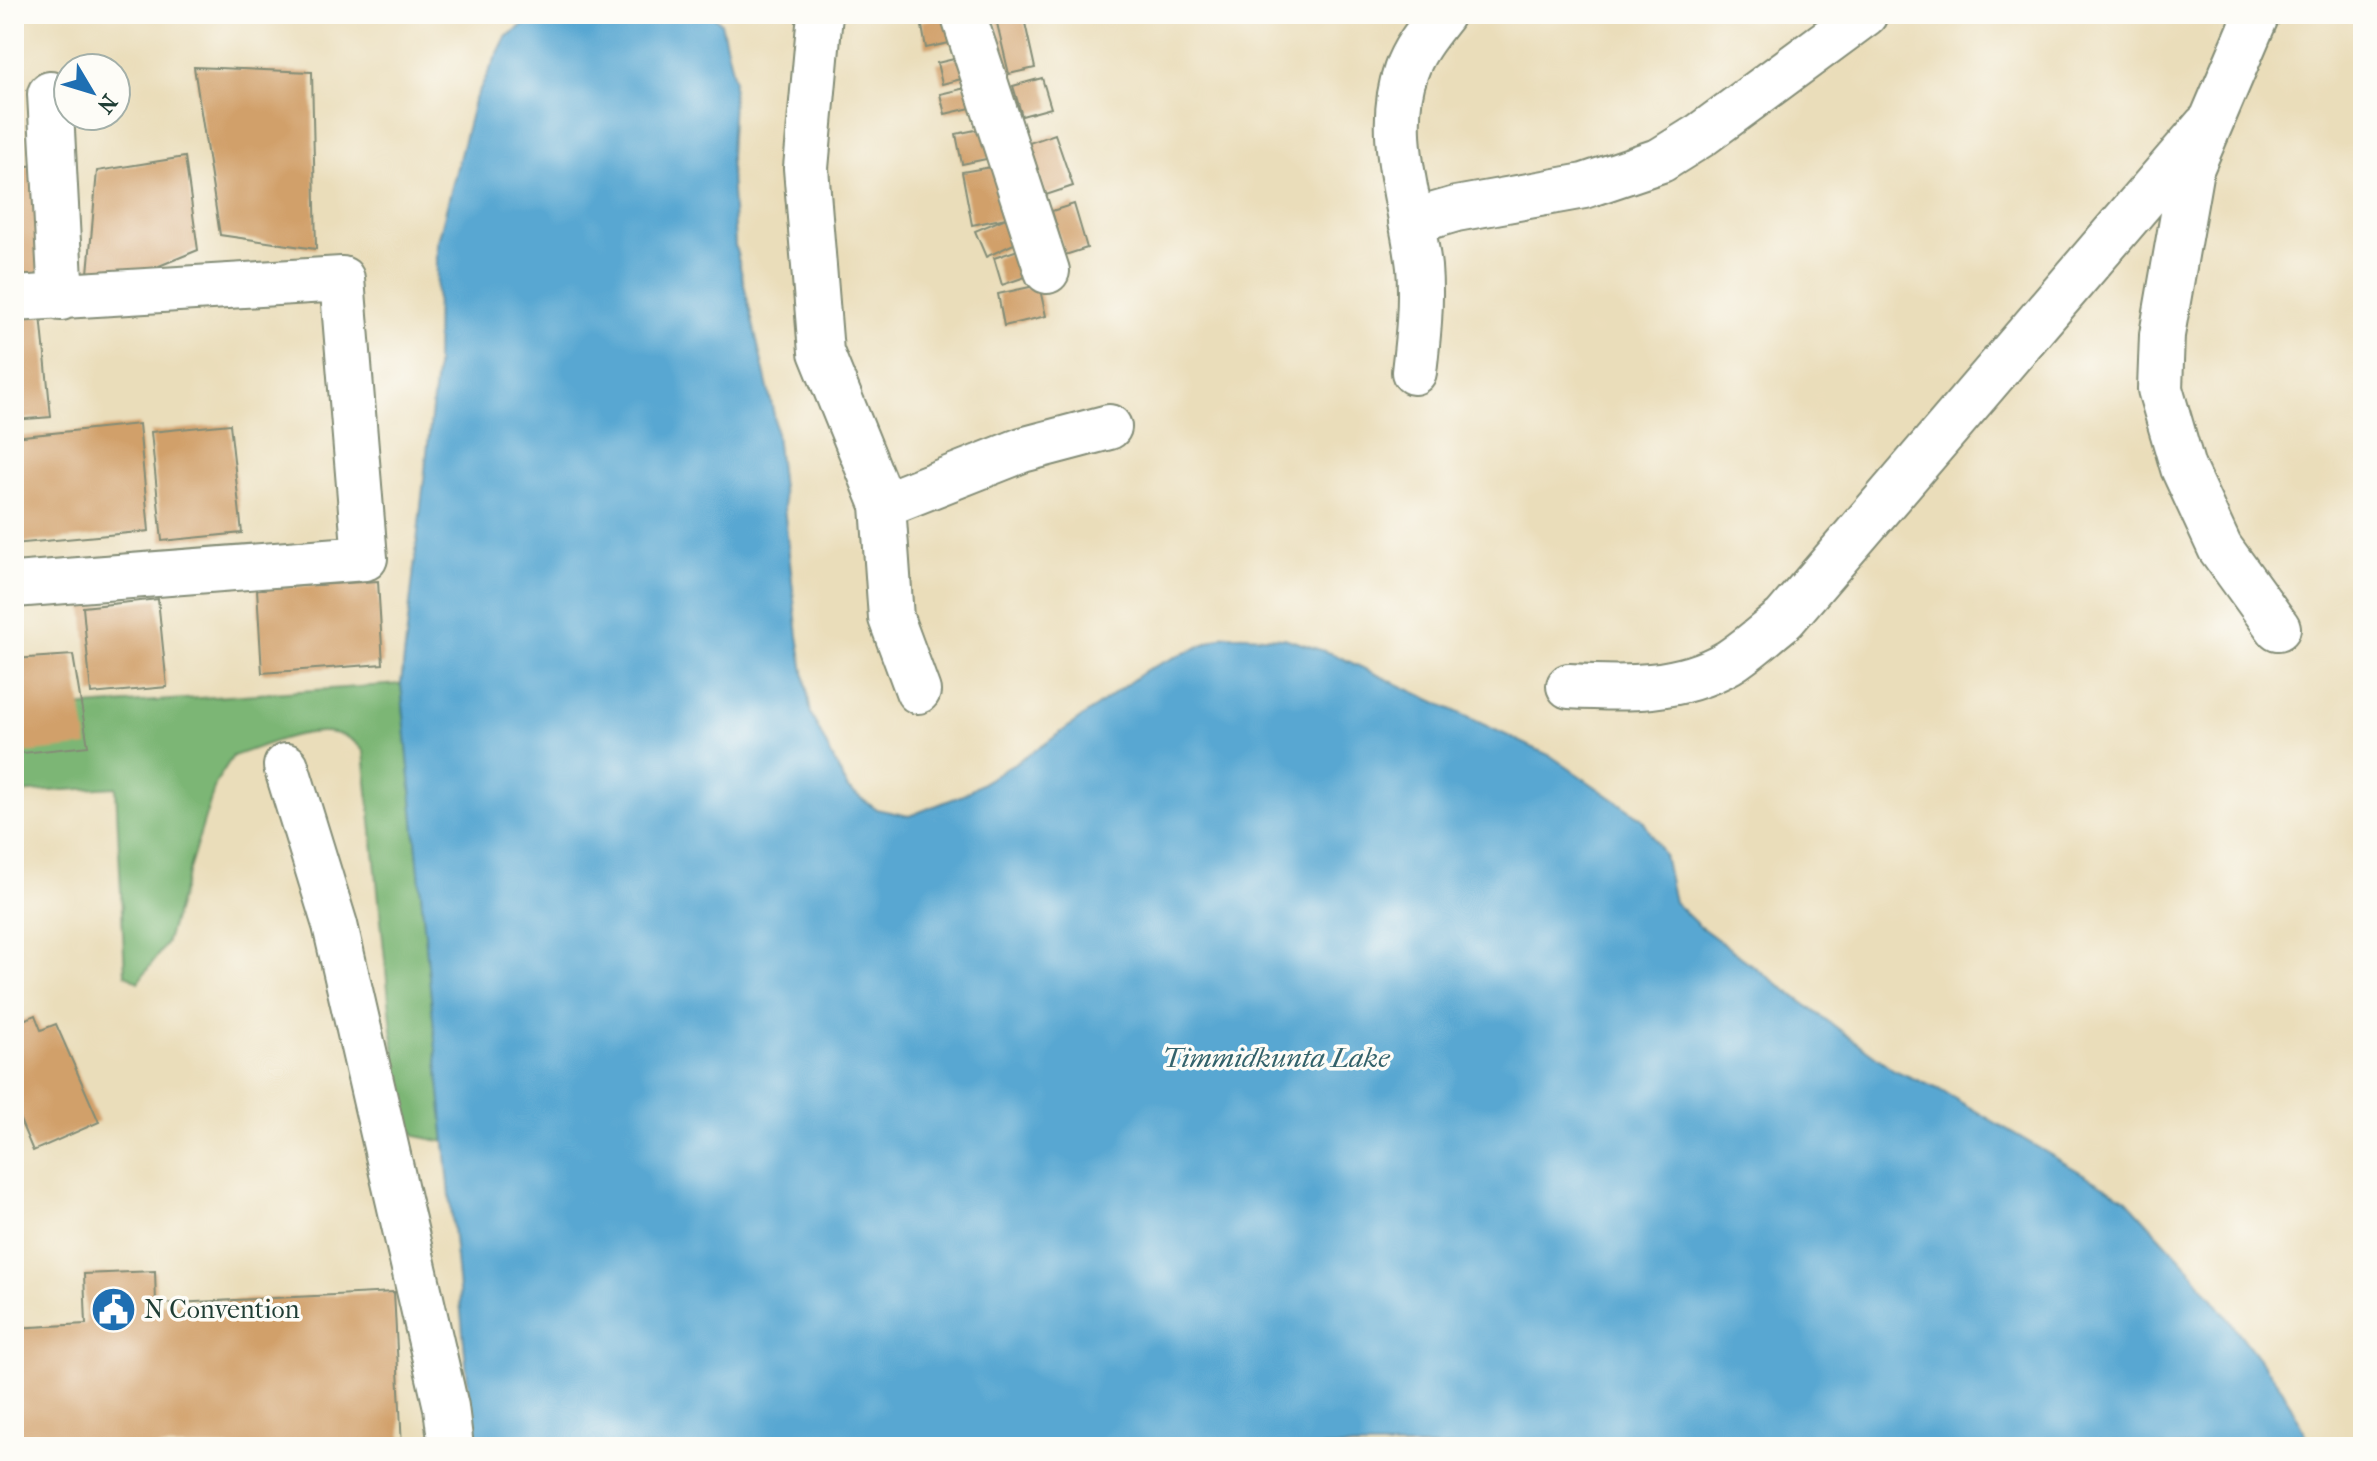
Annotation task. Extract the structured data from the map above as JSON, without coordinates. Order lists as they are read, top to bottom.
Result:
{
  "water": ["Timmidkunta Lake"],
  "places": {
    "public building": ["N Convention"]
  },
  "north": "bottom right"
}
